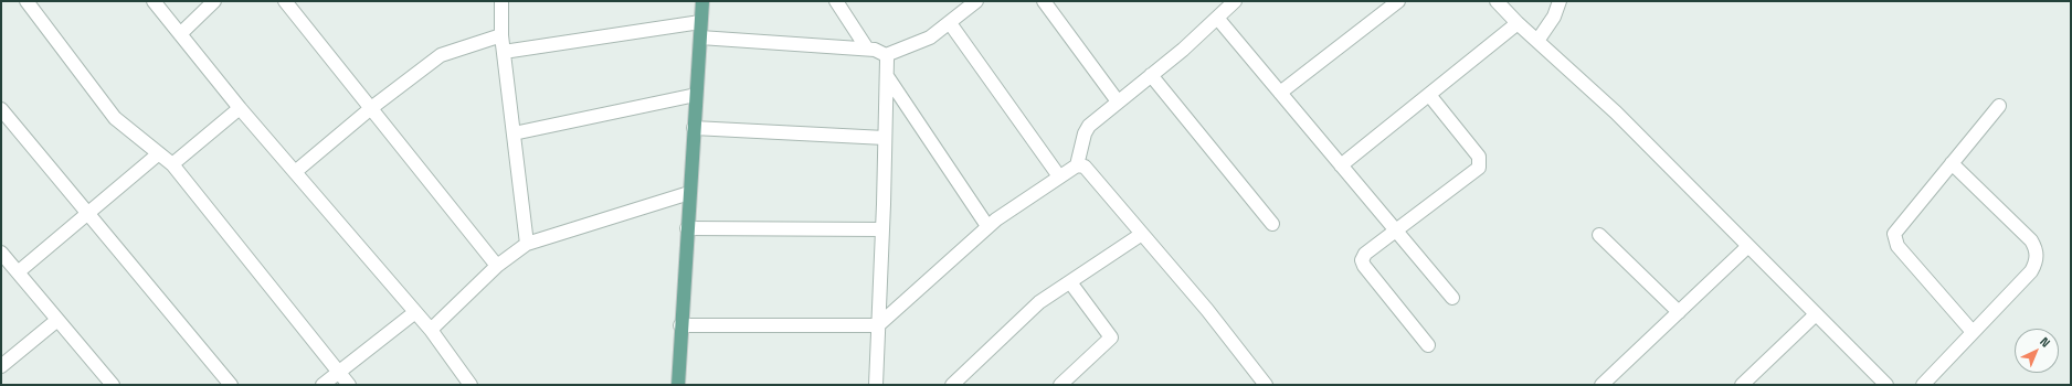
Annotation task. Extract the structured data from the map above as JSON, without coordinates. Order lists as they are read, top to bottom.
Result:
{
  "north": "top right"
}
